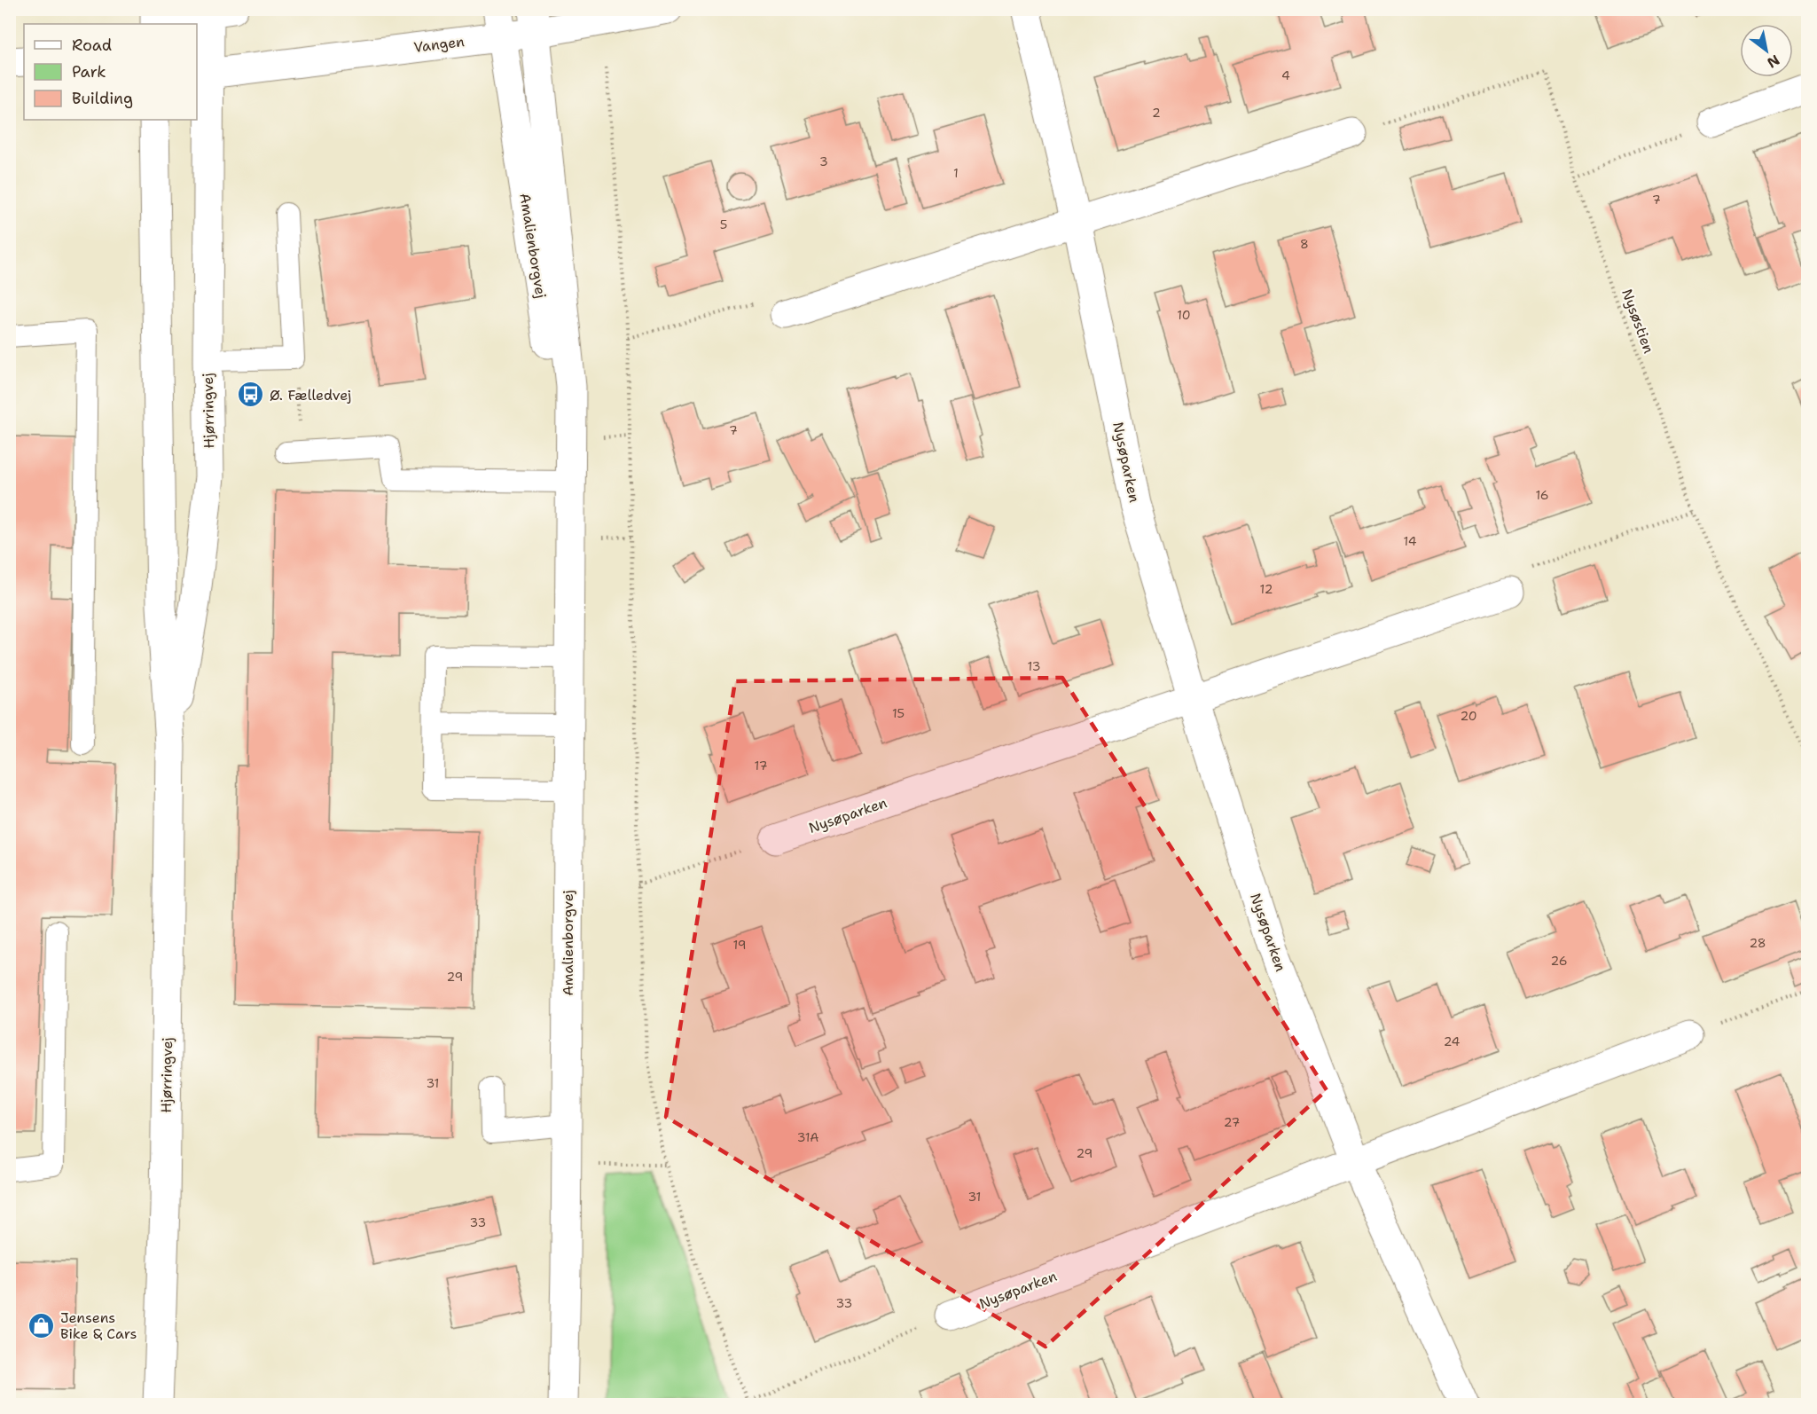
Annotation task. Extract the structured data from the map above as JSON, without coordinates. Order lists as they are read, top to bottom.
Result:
{
  "streets": {
    "street": [
      "Vangen",
      "Amalienborgvej",
      "Hjørringvej",
      "Nysøparken"
    ],
    "path": ["Nysøstien"]
  },
  "crossings": [
    ["Vangen", "Amalienborgvej"],
    ["Vangen", "Hjørringvej"]
  ],
  "places": {
    "bus stop": ["Ø. Fælledvej"],
    "shop": ["Jensens Bike & Cars"]
  },
  "house_numbers": [
    "4",
    "2",
    "3",
    "1",
    "7",
    "5",
    "8",
    "10",
    "7",
    "16",
    "14",
    "12",
    "13",
    "15",
    "20",
    "17",
    "28",
    "19",
    "26",
    "29",
    "24",
    "31",
    "27",
    "31A",
    "29",
    "31",
    "33",
    "33"
  ],
  "legend": ["Road", "Park", "Building"],
  "north": "bottom right"
}
